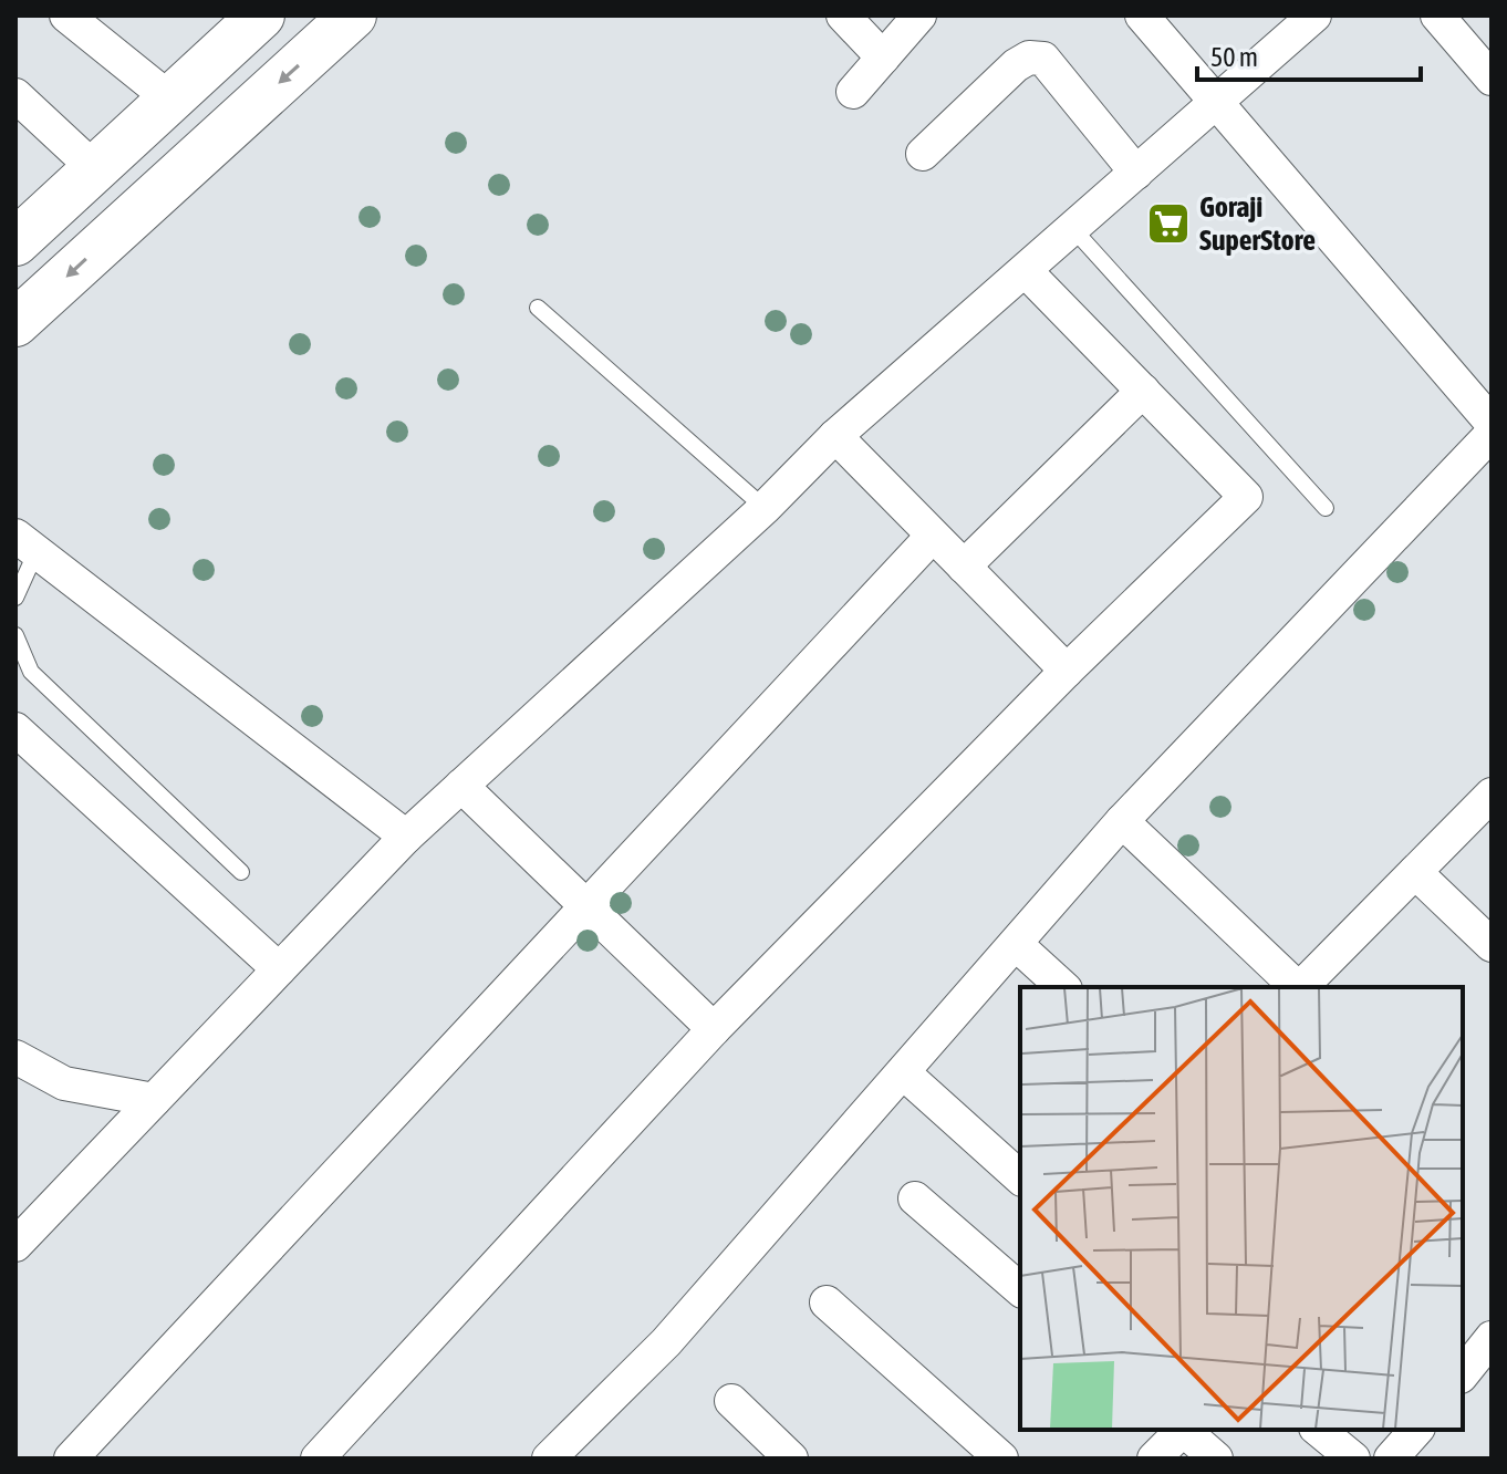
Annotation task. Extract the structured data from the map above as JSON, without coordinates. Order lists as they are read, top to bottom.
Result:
{
  "places": {
    "supermarket": ["Goraji SuperStore"]
  },
  "scale_bar": "50 m"
}
